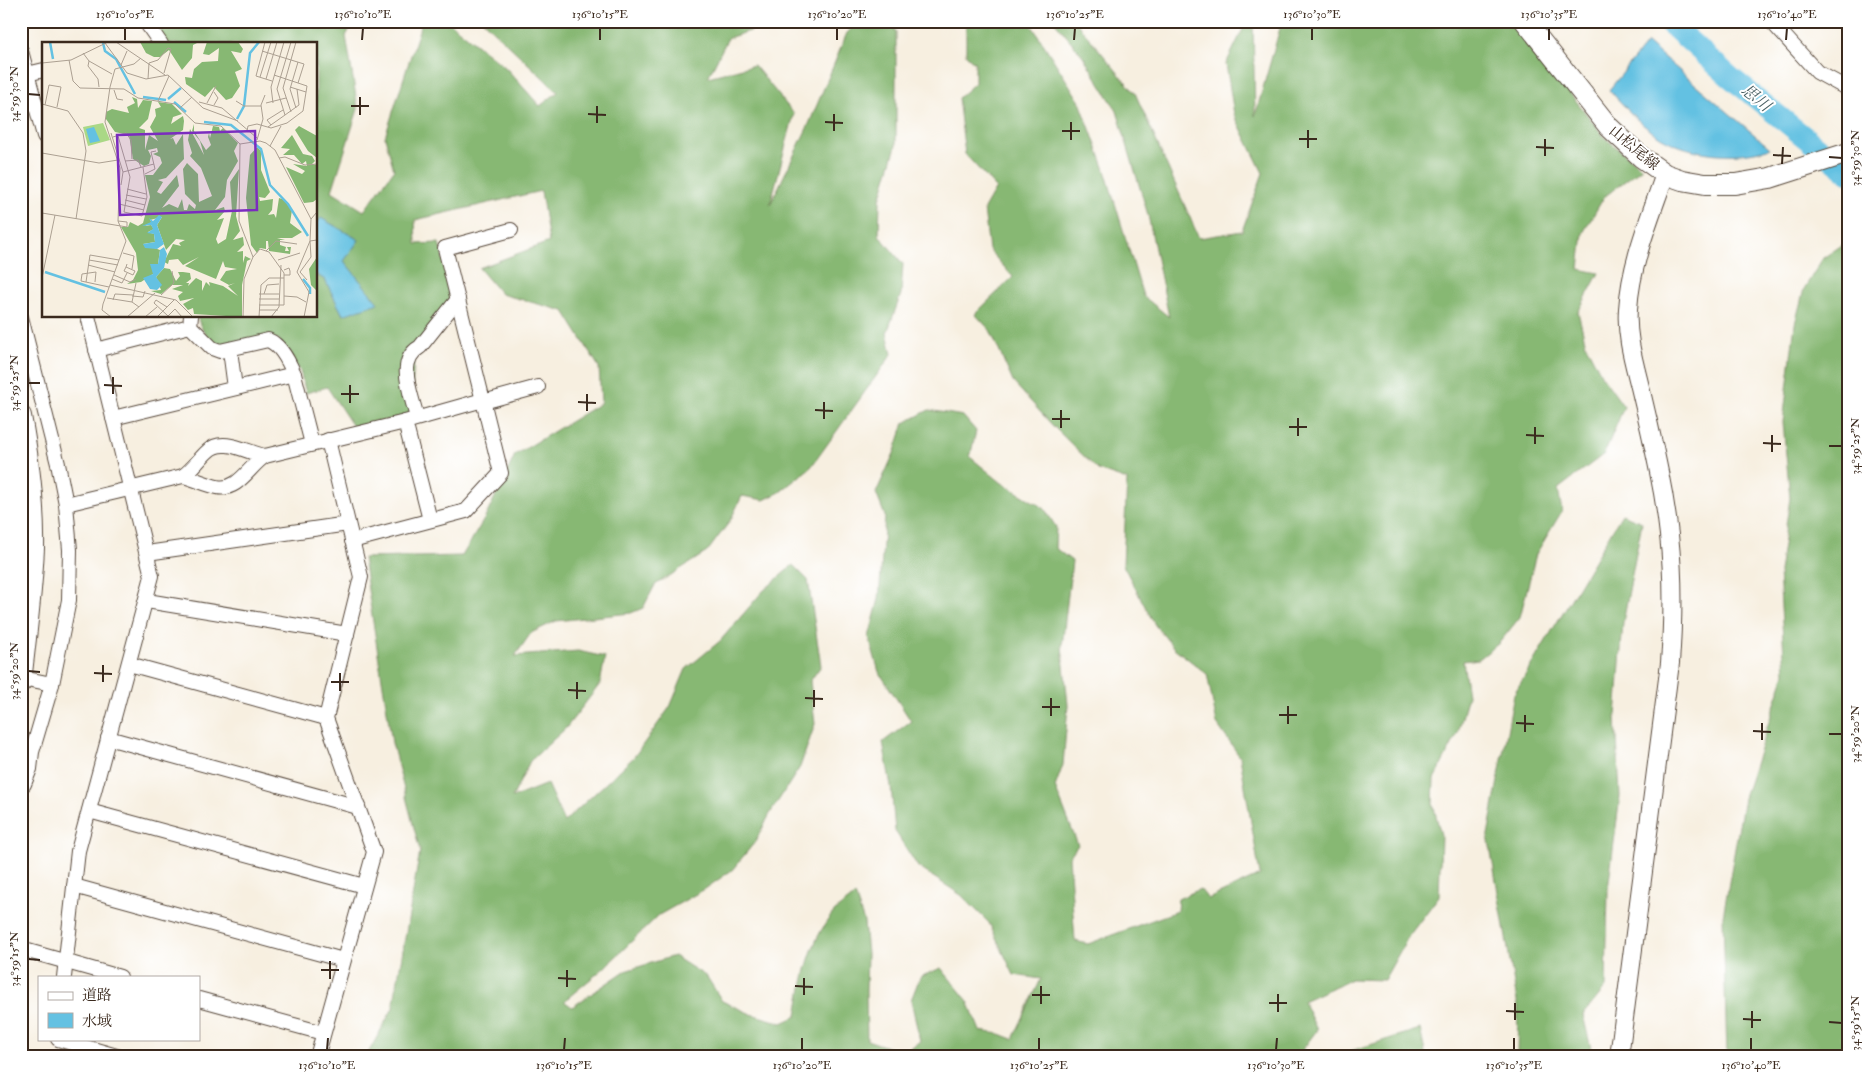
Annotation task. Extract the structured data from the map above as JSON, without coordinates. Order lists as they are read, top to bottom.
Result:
{
  "streets": {
    "main road": ["山松尾線"]
  },
  "water": ["思川"],
  "legend": ["道路", "水域"],
  "coordinates": [
    "136°10'05\"E",
    "136°10'10\"E",
    "136°10'15\"E",
    "136°10'20\"E",
    "136°10'25\"E",
    "136°10'30\"E",
    "136°10'35\"E",
    "136°10'40\"E",
    "34°59'30\"N",
    "34°59'25\"N",
    "34°59'20\"N",
    "34°59'15\"N"
  ]
}
